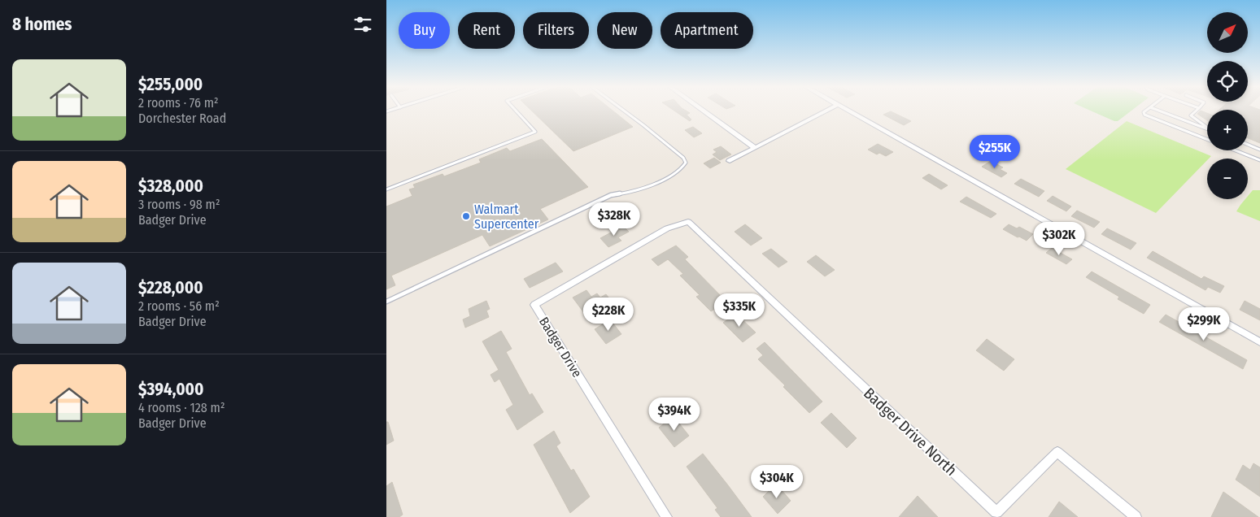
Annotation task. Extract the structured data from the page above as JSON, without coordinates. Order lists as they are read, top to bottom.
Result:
{
  "streets": {
    "street": ["Badger Drive", "Badger Drive North"]
  },
  "crossings": [
    ["Badger Drive", "Badger Drive North"]
  ],
  "places": ["Walmart Supercenter"],
  "north": "top right",
  "page": {
    "heading": "8 homes",
    "map_buttons": ["+", "−"],
    "chip": [
      "Buy",
      "Rent",
      "Filters",
      "New",
      "Apartment"
    ],
    "list": [
      {
        "name": "$255,000",
        "note": "2 rooms · 76 m² · Dorchester Road"
      },
      {
        "name": "$328,000",
        "note": "3 rooms · 98 m² · Badger Drive"
      },
      {
        "name": "$228,000",
        "note": "2 rooms · 56 m² · Badger Drive"
      },
      {
        "name": "$394,000",
        "note": "4 rooms · 128 m² · Badger Drive"
      }
    ],
    "price": [
      "$255K",
      "$328K",
      "$302K",
      "$335K",
      "$228K",
      "$299K",
      "$394K",
      "$304K"
    ]
  }
}
